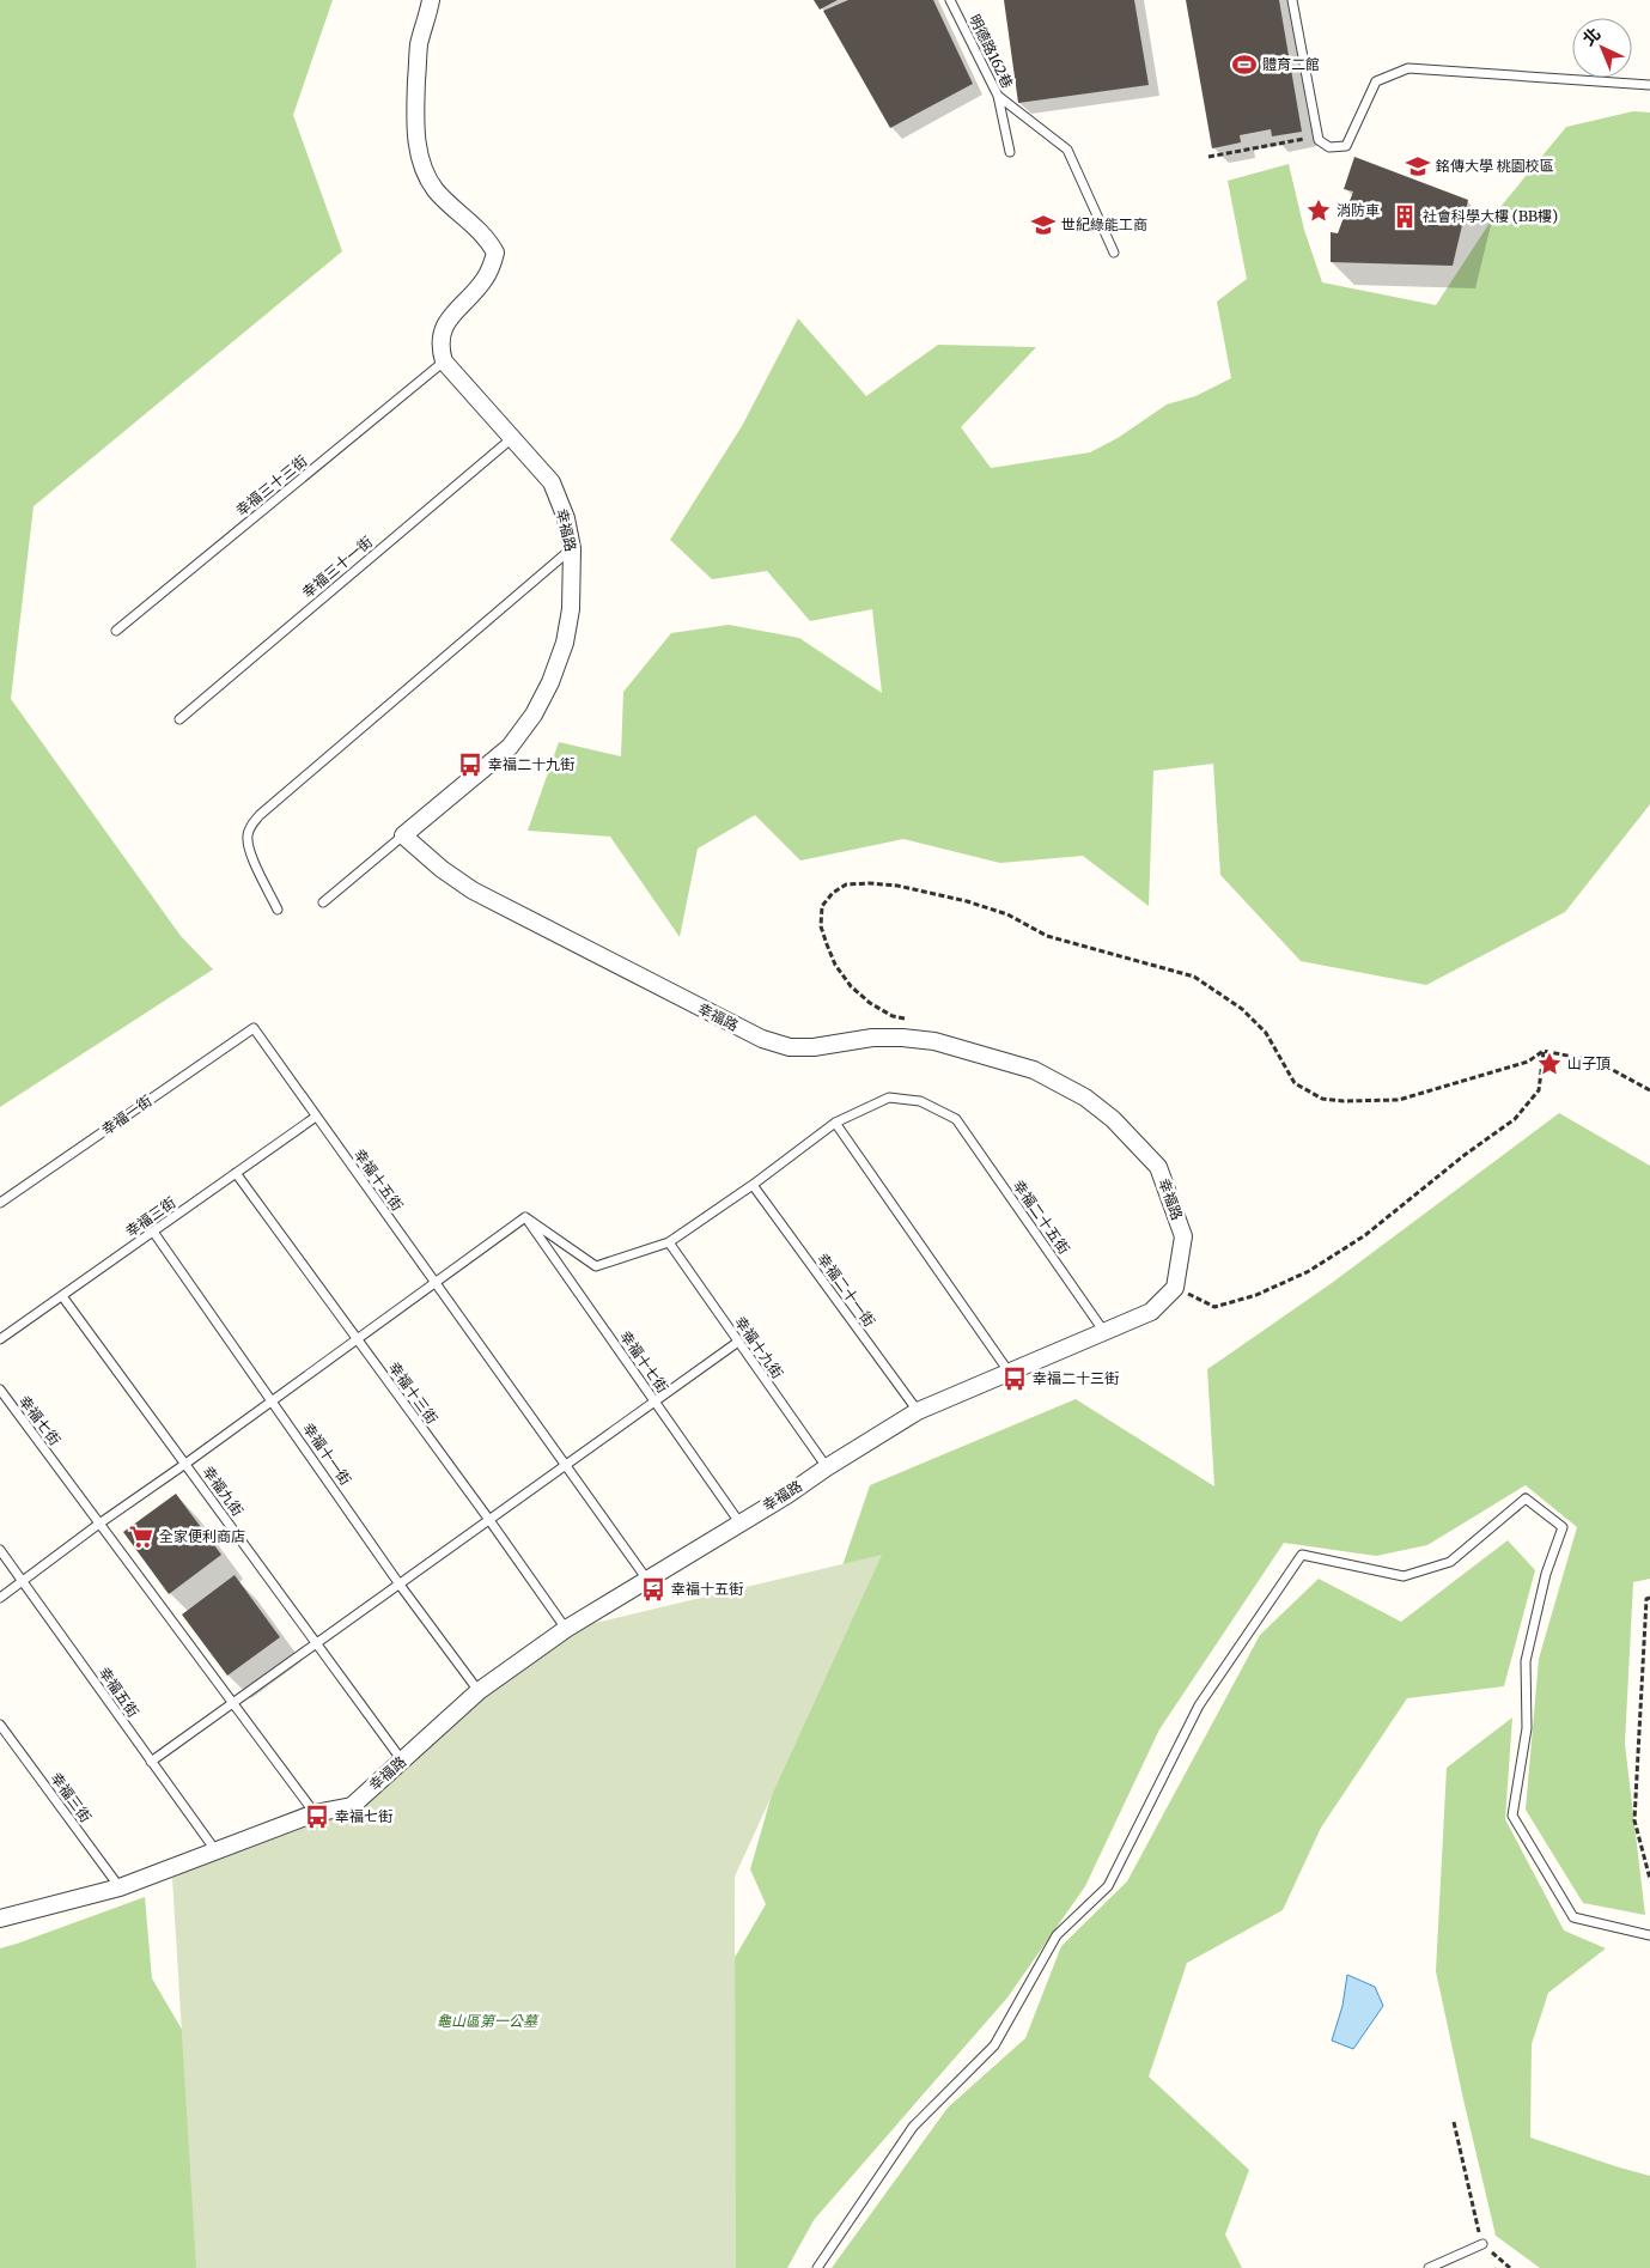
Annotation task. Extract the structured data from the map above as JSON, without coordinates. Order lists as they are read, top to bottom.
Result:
{
  "streets": {
    "street": ["幸福路"],
    "lane": [
      "明德路162巷",
      "幸福三十三街",
      "幸福三十一街",
      "幸福一街",
      "幸福十五街",
      "幸福三街",
      "幸福二十五街",
      "幸福二十一街",
      "幸福十九街",
      "幸福十七街",
      "幸福十三街",
      "幸福七街",
      "幸福十一街",
      "幸福九街",
      "幸福五街"
    ]
  },
  "crossings": [
    ["幸福三十三街", "幸福路"],
    ["幸福路", "幸福三十一街"],
    ["幸福路", "幸福十五街"],
    ["幸福路", "幸福三街"],
    ["幸福路", "幸福二十五街"],
    ["幸福路", "幸福二十一街"],
    ["幸福路", "幸福十九街"],
    ["幸福路", "幸福十七街"],
    ["幸福路", "幸福十三街"],
    ["幸福路", "幸福七街"],
    ["幸福路", "幸福十一街"],
    ["幸福路", "幸福九街"],
    ["幸福路", "幸福五街"],
    ["幸福一街", "幸福十五街"],
    ["幸福十五街", "幸福三街"],
    ["幸福三街", "幸福十三街"],
    ["幸福三街", "幸福十一街"],
    ["幸福三街", "幸福九街"]
  ],
  "parks": ["龜山區第一公墓"],
  "places": {
    "sports": ["體育二館"],
    "school or university": ["銘傳大學 桃園校區", "世紀綠能工商"],
    "place": ["消防車", "山子頂"],
    "building": ["社會科學大樓 (BB樓)"],
    "bus stop": [
      "幸福二十九街",
      "幸福二十三街",
      "幸福十五街",
      "幸福七街"
    ],
    "supermarket": ["全家便利商店"]
  },
  "north": "top left"
}
